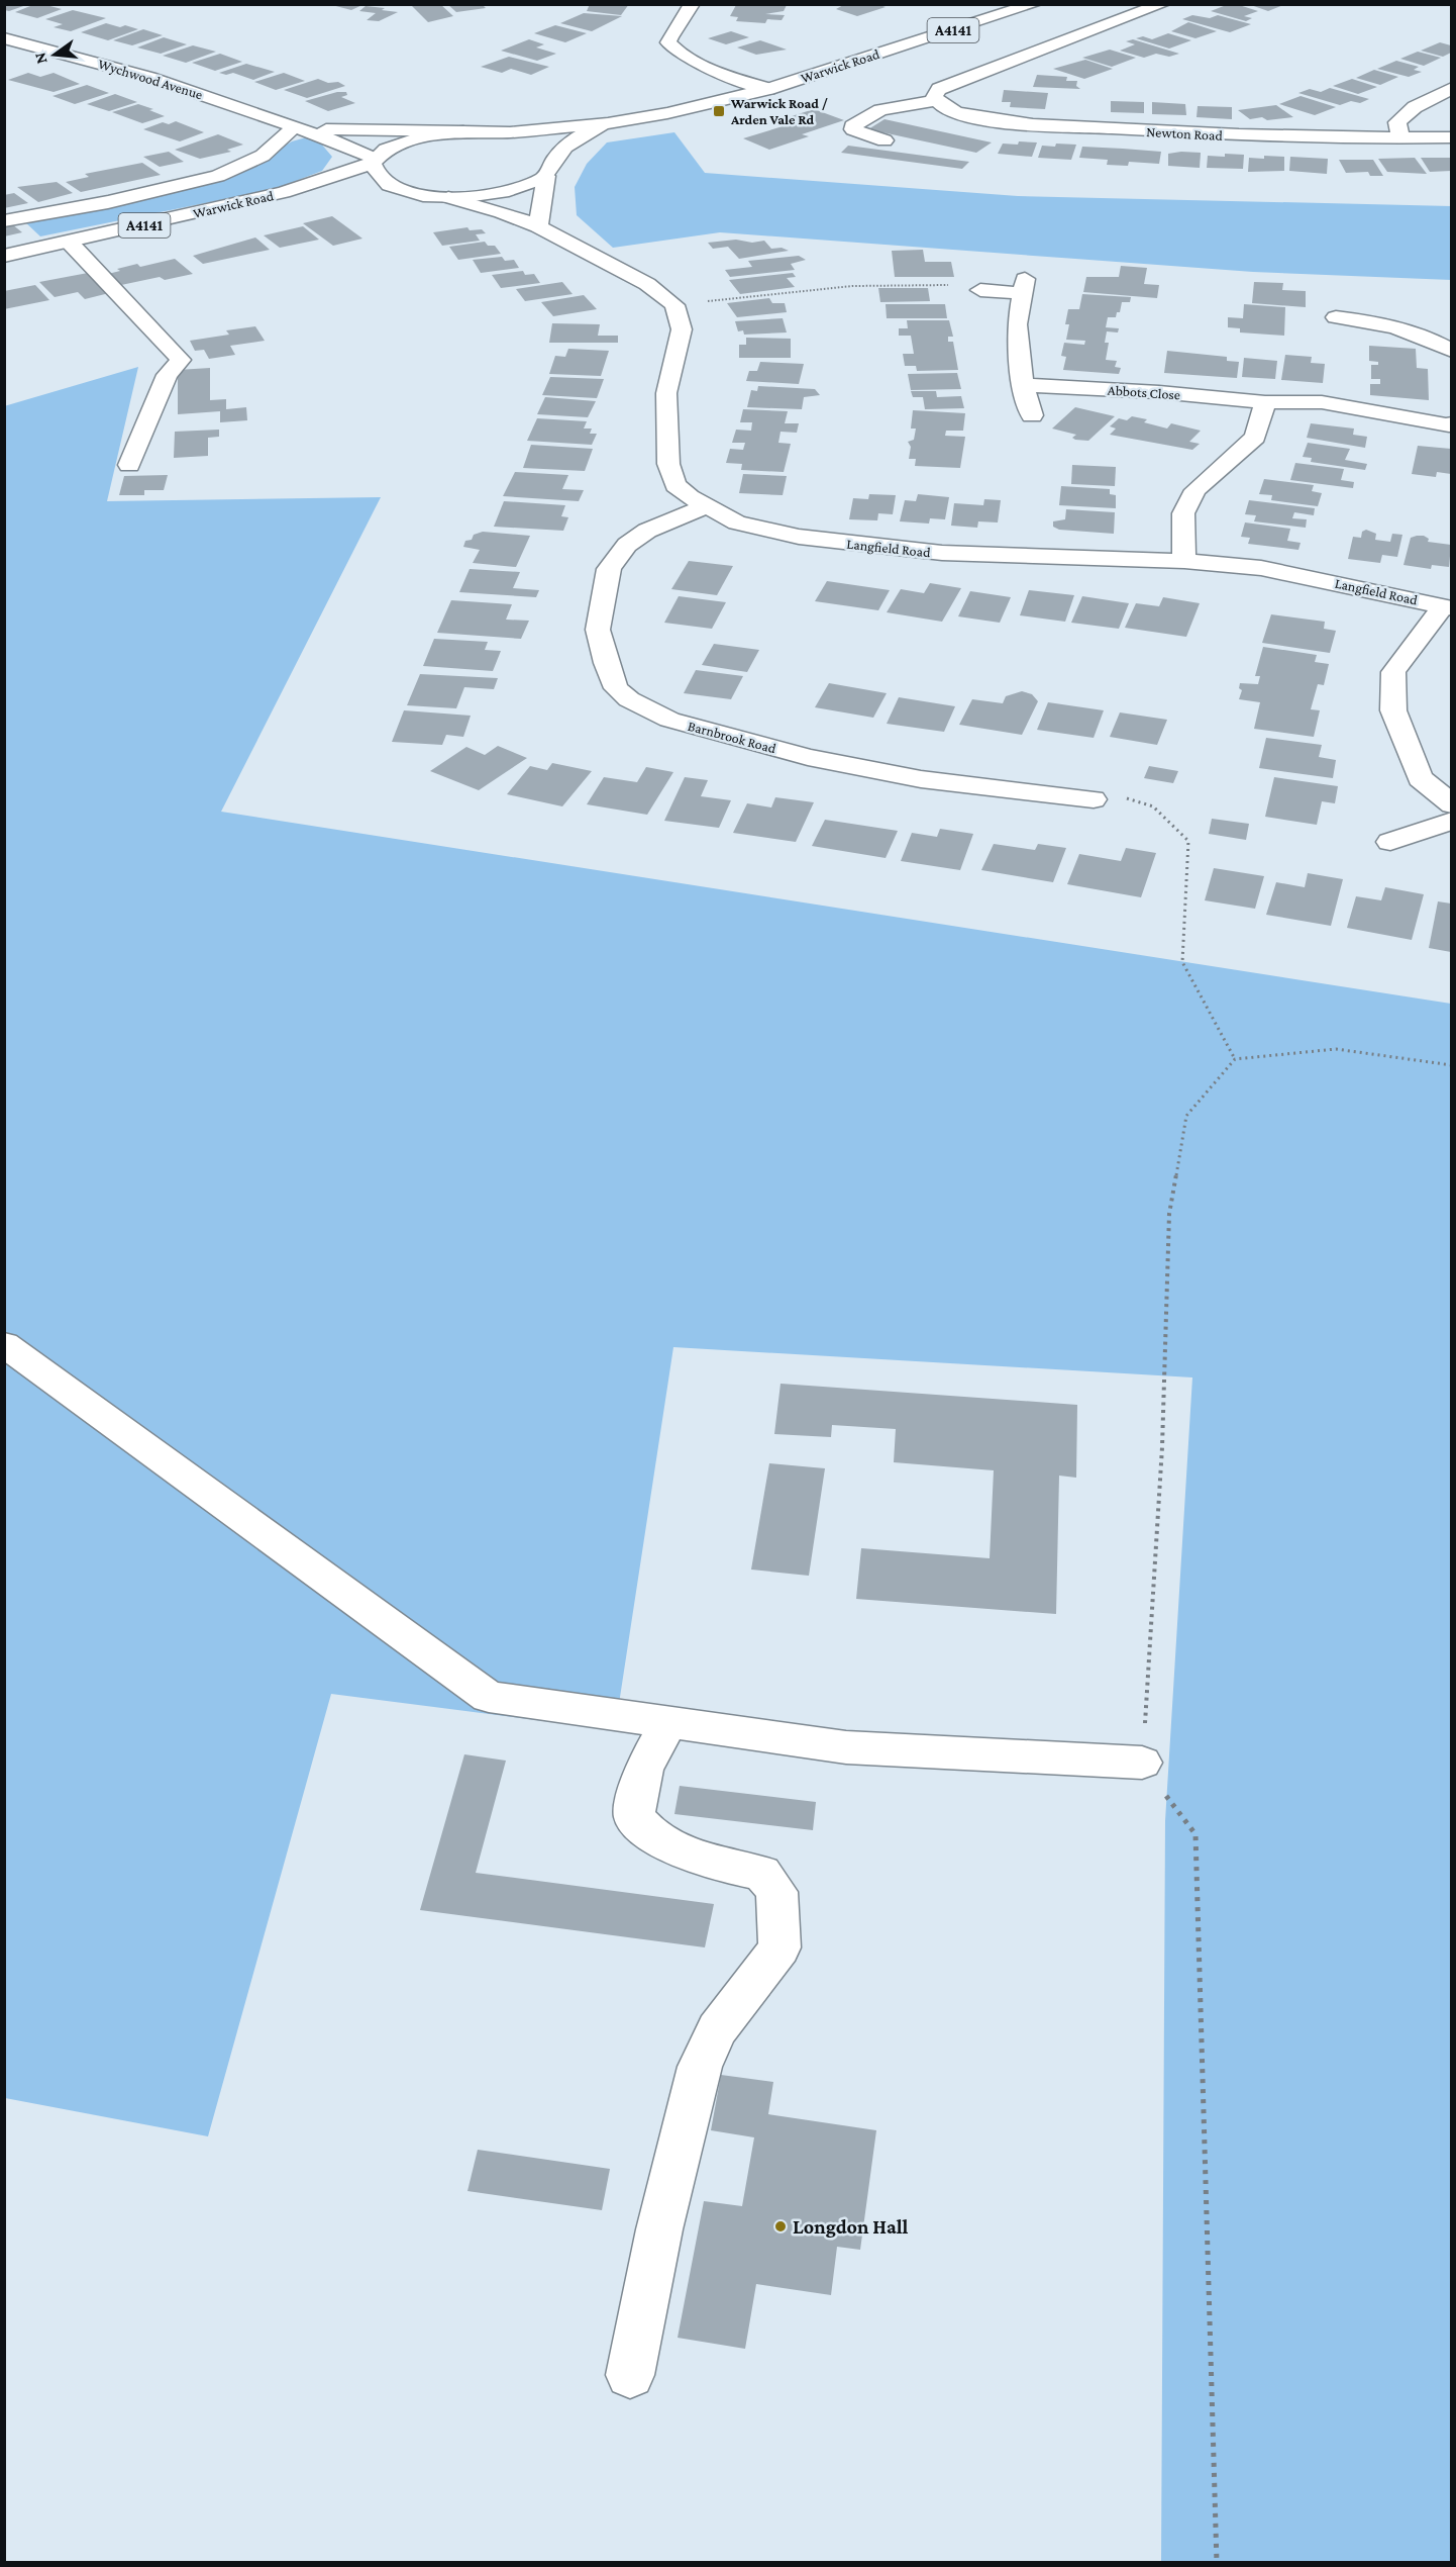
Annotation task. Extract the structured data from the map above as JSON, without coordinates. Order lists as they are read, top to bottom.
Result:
{
  "streets": {
    "street": [
      "A4141",
      "Warwick Road",
      "Wychwood Avenue",
      "Newton Road",
      "Abbots Close",
      "Langfield Road",
      "Barnbrook Road"
    ]
  },
  "crossings": [
    ["Warwick Road", "Wychwood Avenue"],
    ["Langfield Road", "Barnbrook Road"]
  ],
  "places": {
    "transit": ["Warwick Road / Arden Vale Rd"],
    "other": ["Longdon Hall"]
  },
  "north": "left"
}
